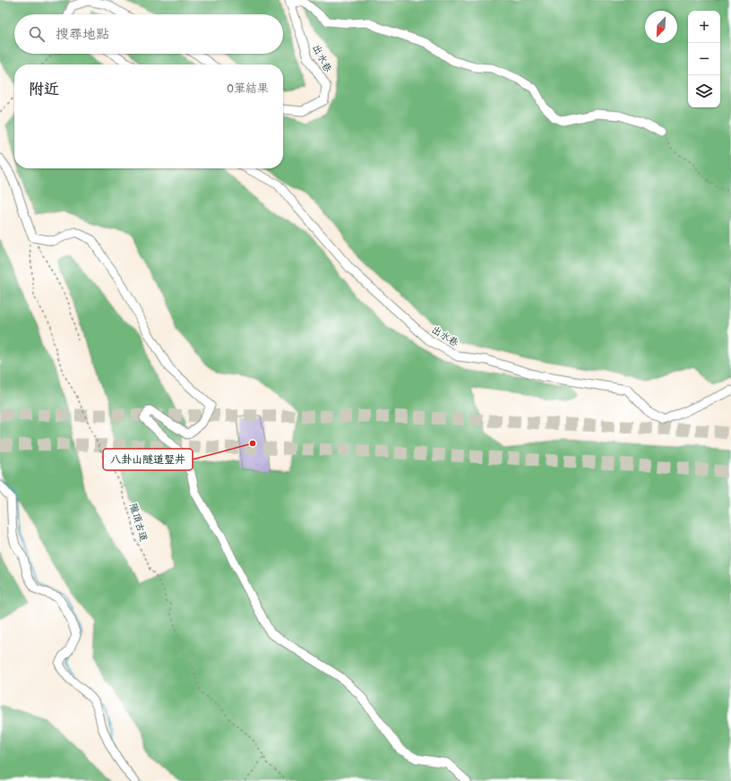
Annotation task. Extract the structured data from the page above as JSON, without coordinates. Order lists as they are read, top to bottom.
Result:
{
  "streets": {
    "street": ["出水巷"],
    "path": ["隴頂古道"]
  },
  "places": ["八卦山隧道豎井"],
  "north": "bottom left",
  "page": {
    "map_buttons": ["+", "−"],
    "search": "搜尋地點",
    "heading": ["附近", "0筆結果"]
  }
}
